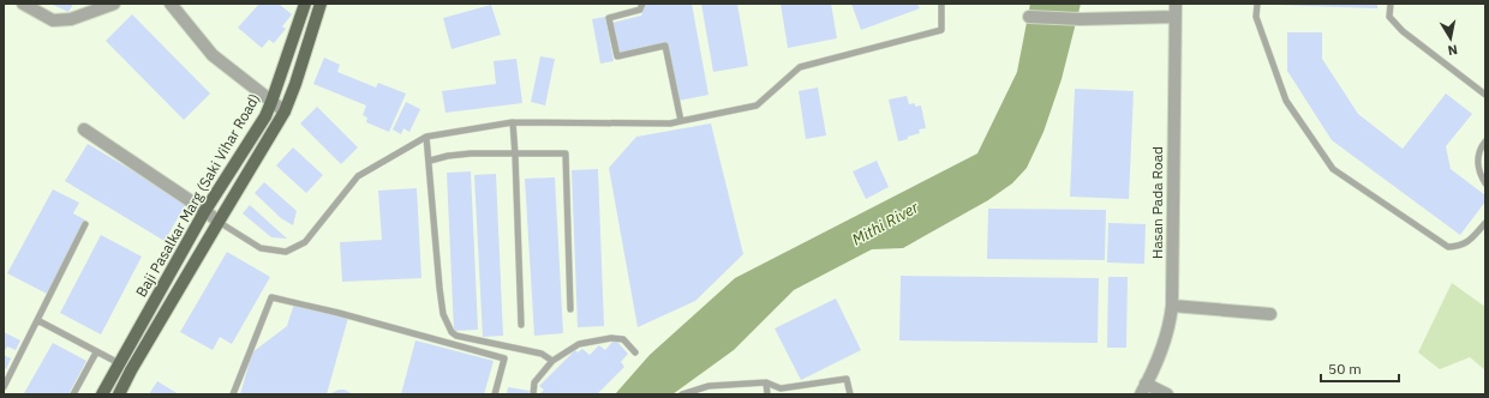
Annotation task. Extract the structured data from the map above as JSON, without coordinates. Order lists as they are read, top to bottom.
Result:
{
  "streets": {
    "main road": ["Baji Pasalkar Marg (Saki Vihar Road)"],
    "street": ["Hasan Pada Road"]
  },
  "water": ["Mithi River"],
  "scale_bar": "50 m",
  "north": "bottom"
}
